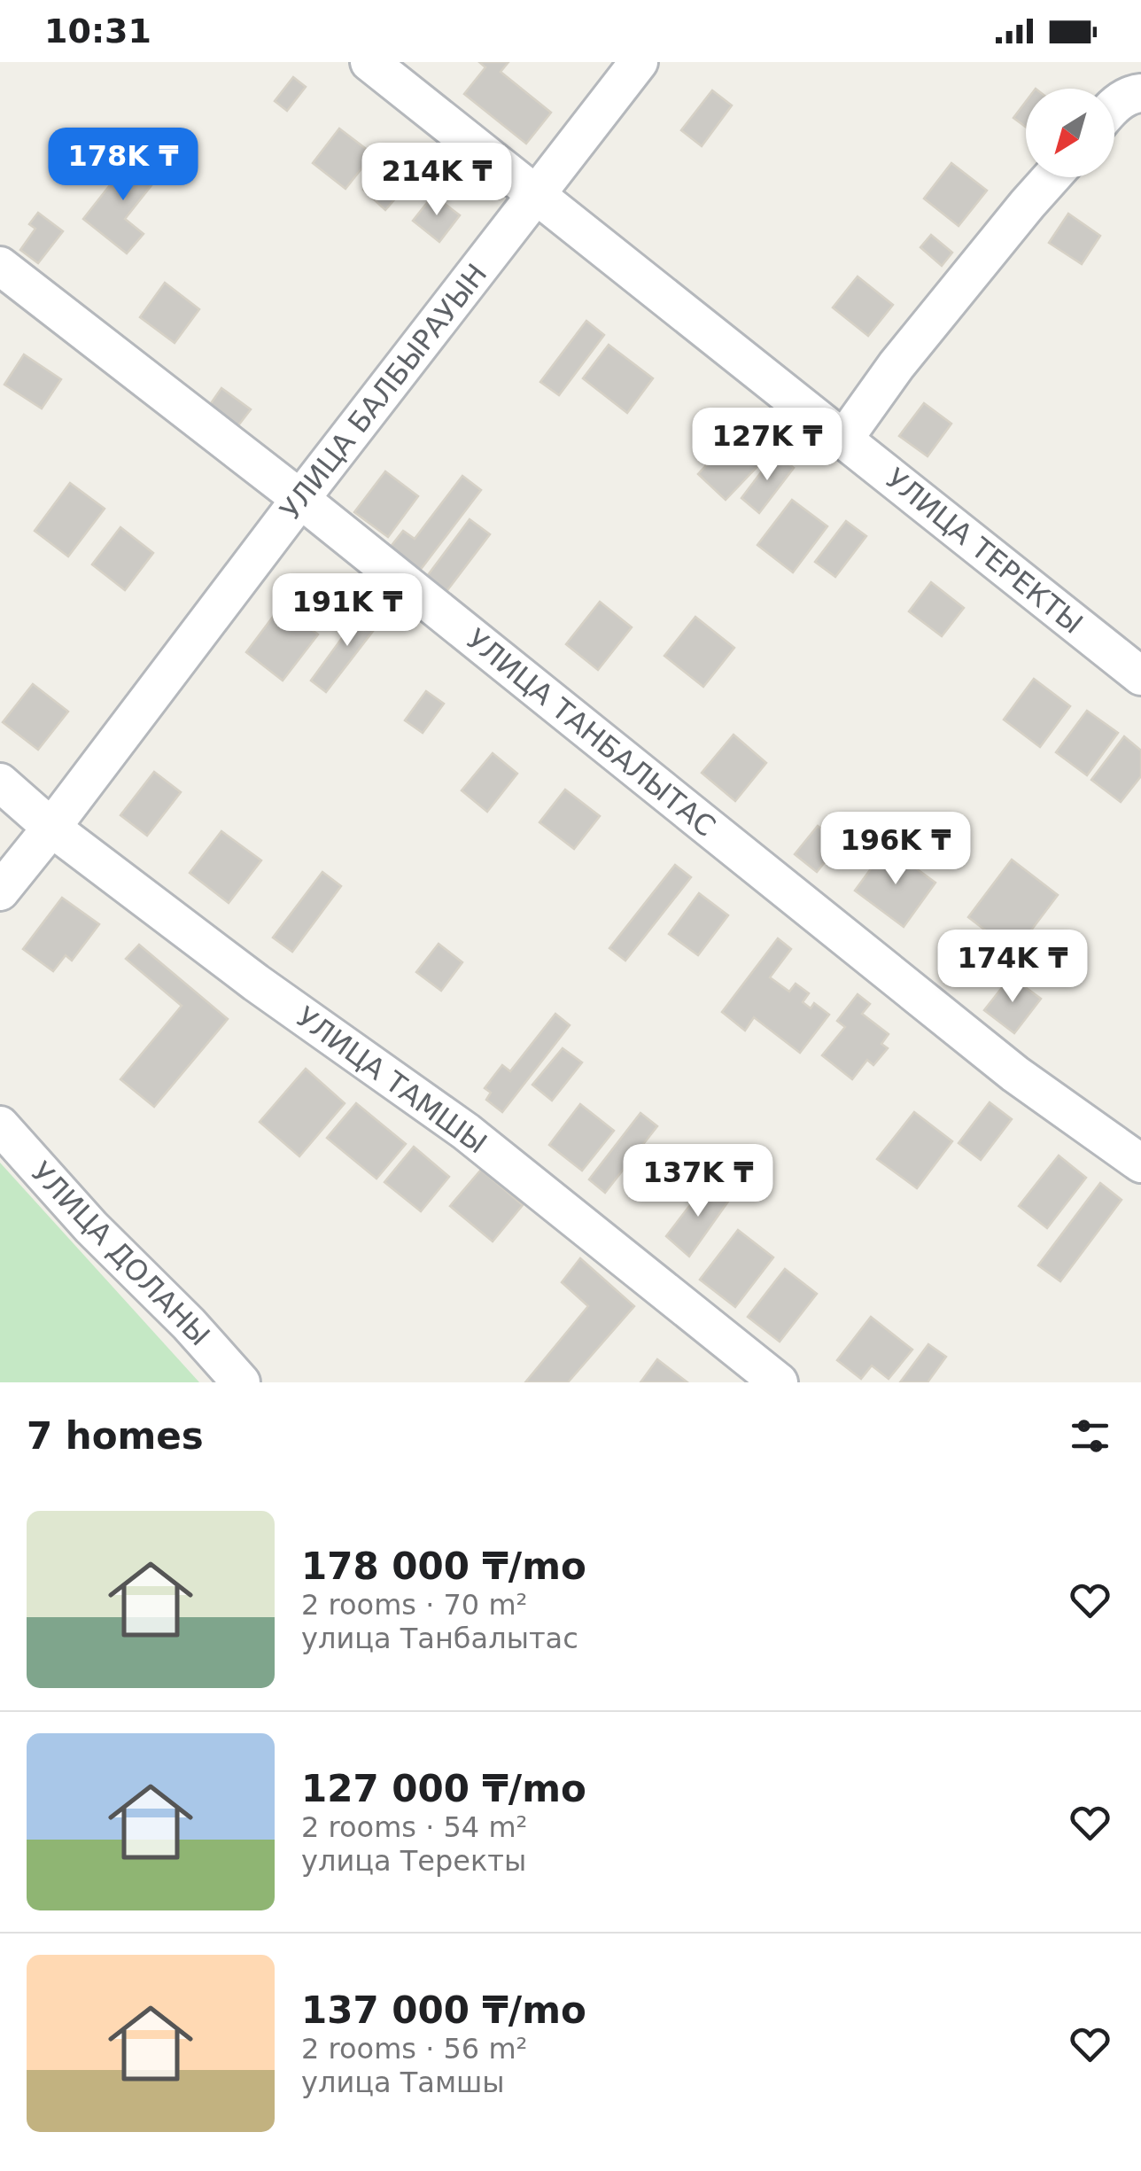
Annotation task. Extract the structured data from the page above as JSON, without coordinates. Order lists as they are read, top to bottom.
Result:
{
  "streets": {
    "street": [
      "УЛИЦА БАЛБЫРАУЫН",
      "УЛИЦА ТЕРЕКТЫ",
      "УЛИЦА ТАНБАЛЫТАС",
      "УЛИЦА ТАМШЫ",
      "УЛИЦА ДОЛАНЫ"
    ]
  },
  "crossings": [
    ["УЛИЦА БАЛБЫРАУЫН", "УЛИЦА ТЕРЕКТЫ"],
    ["УЛИЦА БАЛБЫРАУЫН", "УЛИЦА ТАНБАЛЫТАС"],
    ["УЛИЦА БАЛБЫРАУЫН", "УЛИЦА ТАМШЫ"]
  ],
  "north": "bottom left",
  "page": {
    "status": "10:31",
    "price": [
      "178K ₸",
      "214K ₸",
      "127K ₸",
      "191K ₸",
      "196K ₸",
      "174K ₸",
      "137K ₸"
    ],
    "heading": "7 homes",
    "list": [
      {
        "name": "178 000 ₸/mo",
        "note": "2 rooms · 70 m² · улица Танбалытас"
      },
      {
        "name": "127 000 ₸/mo",
        "note": "2 rooms · 54 m² · улица Теректы"
      },
      {
        "name": "137 000 ₸/mo",
        "note": "2 rooms · 56 m² · улица Тамшы"
      }
    ]
  }
}
